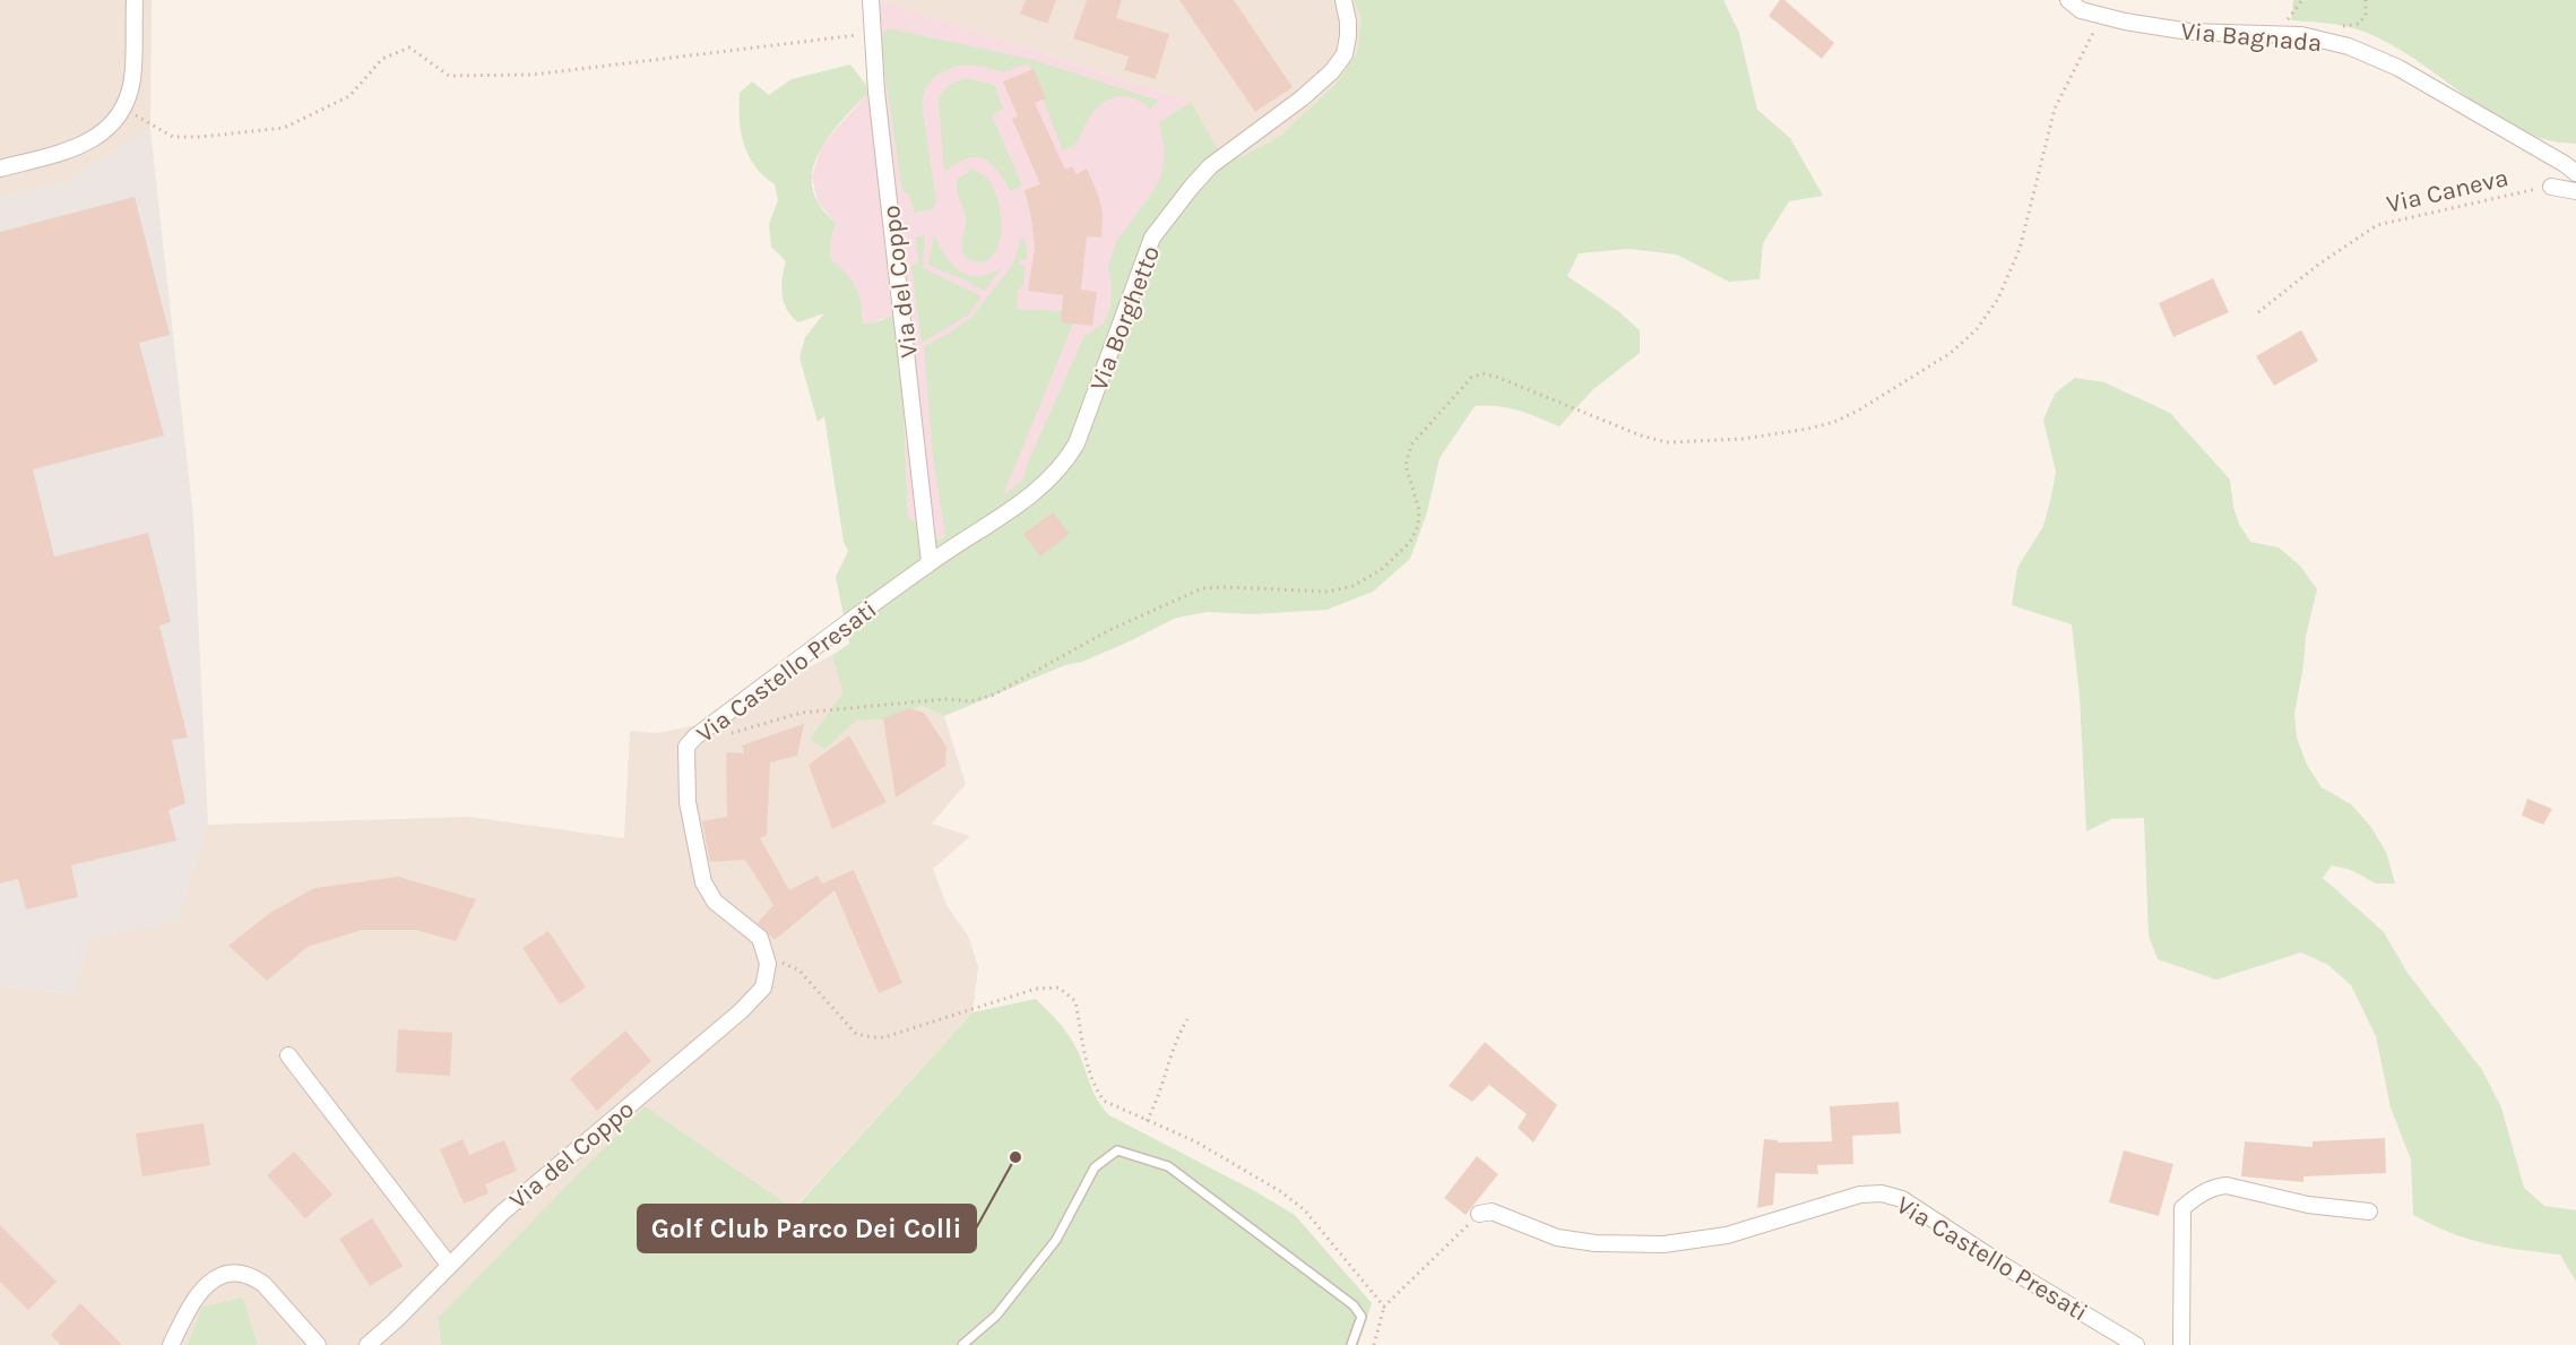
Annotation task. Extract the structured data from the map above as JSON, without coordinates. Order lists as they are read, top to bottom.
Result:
{
  "streets": {
    "street": [
      "Via Bagnada",
      "Via del Coppo",
      "Via Borghetto",
      "Via Castello Presati"
    ],
    "path": ["Via Caneva"]
  },
  "crossings": [
    ["Via del Coppo", "Via Borghetto"],
    ["Via del Coppo", "Via Castello Presati"],
    ["Via Borghetto", "Via Castello Presati"]
  ],
  "places": ["Golf Club Parco Dei Colli"]
}
